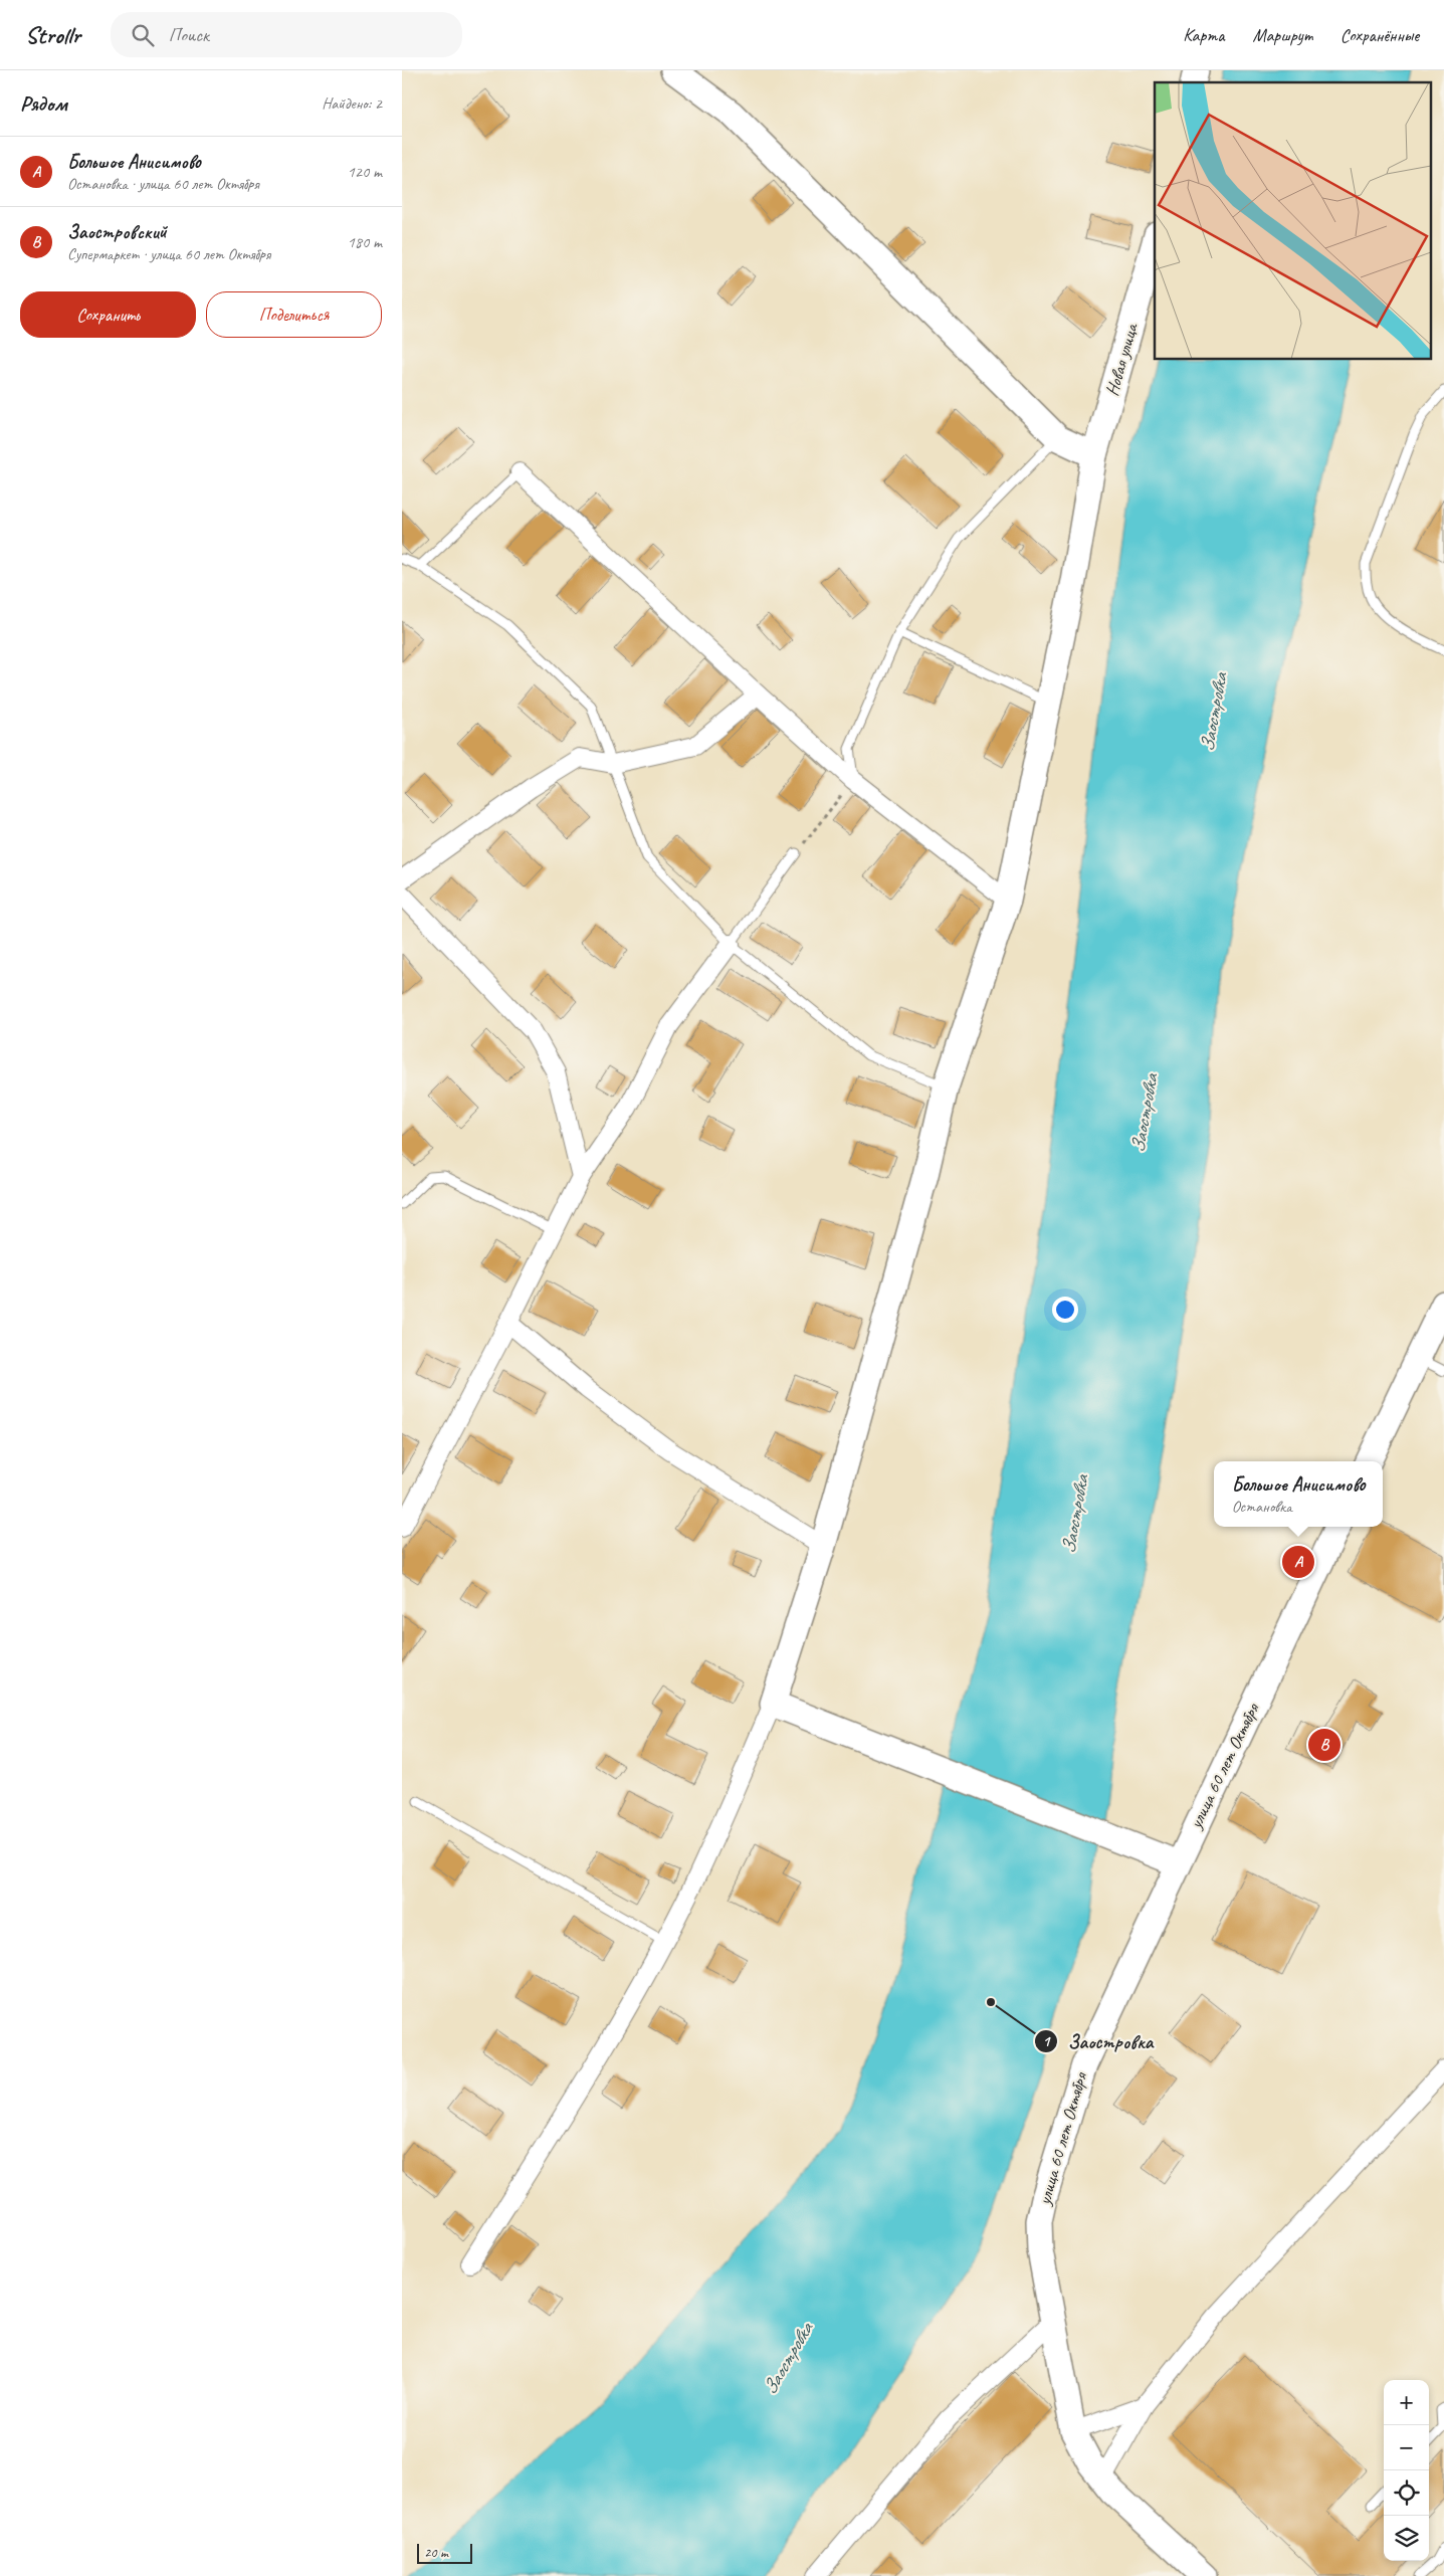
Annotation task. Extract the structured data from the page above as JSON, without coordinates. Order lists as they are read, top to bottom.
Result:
{
  "streets": {
    "street": ["Новая улица", "улица 60 лет Октября"]
  },
  "water": ["Заостровка"],
  "places": ["Заостровка"],
  "scale_bar": "20 m",
  "page": {
    "header": "Strollr",
    "search": "Поиск",
    "nav": ["Карта", "Маршрут", "Сохранённые"],
    "heading": ["Рядом", "Найдено: 2"],
    "list": [
      {
        "mark": "A",
        "name": "Большое Анисимово",
        "note": "Остановка · улица 60 лет Октября",
        "value": "120 m"
      },
      {
        "mark": "B",
        "name": "Заостровский",
        "note": "Супермаркет · улица 60 лет Октября",
        "value": "180 m"
      }
    ],
    "buttons": ["Сохранить", "Поделиться"],
    "popup": ["Большое Анисимово", "Остановка"],
    "pins": ["A", "B"],
    "map_buttons": ["+", "−"],
    "scale": "20 m"
  }
}
